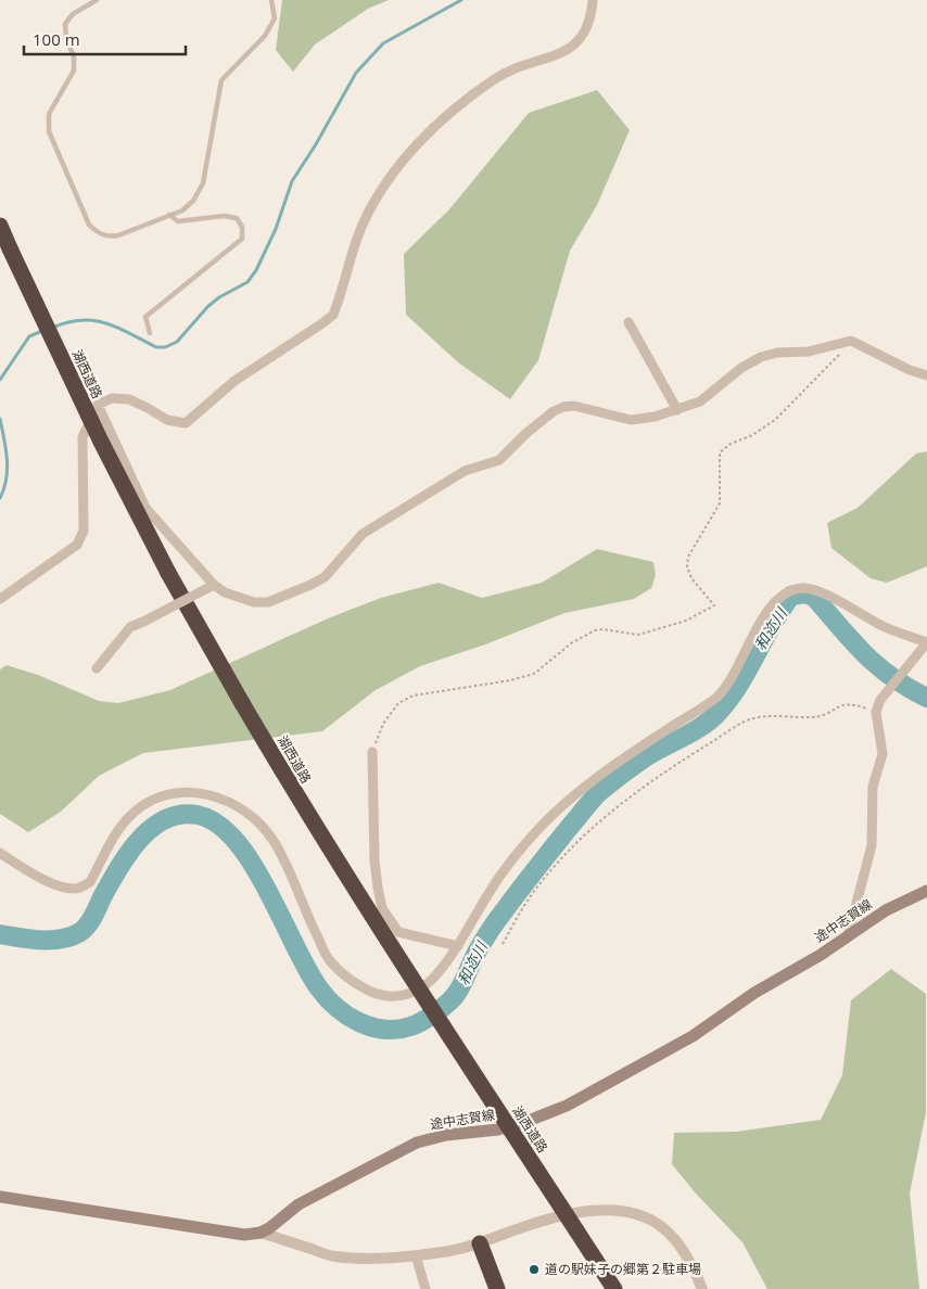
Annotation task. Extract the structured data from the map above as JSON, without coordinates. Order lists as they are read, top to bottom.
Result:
{
  "streets": {
    "highway": ["湖西道路"],
    "main road": ["途中志賀線"]
  },
  "water": ["和迩川"],
  "places": ["道の駅妹子の郷第２駐車場"],
  "scale_bar": "100 m"
}
